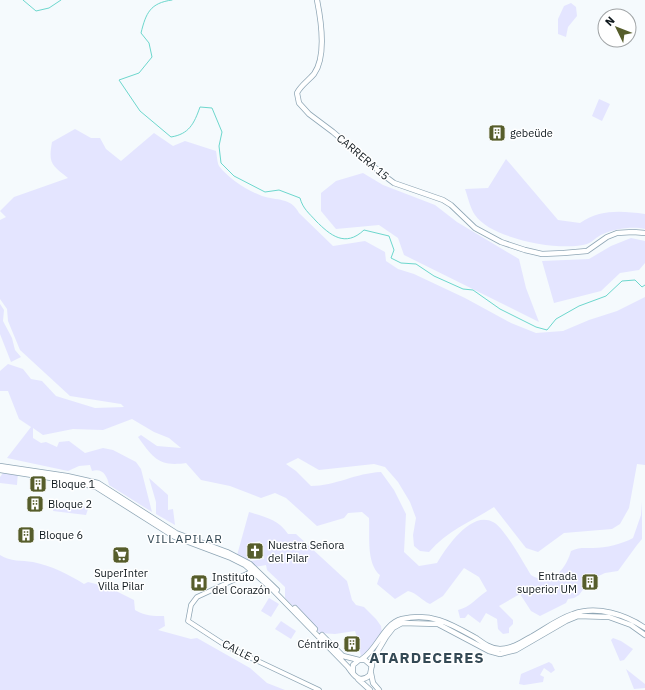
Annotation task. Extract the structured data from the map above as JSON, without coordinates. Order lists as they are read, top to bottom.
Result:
{
  "streets": {
    "main road": ["CARRERA 15"],
    "street": ["CALLE 9"]
  },
  "districts": ["VILLAPILAR", "ATARDECERES"],
  "places": {
    "building": [
      "gebeüde",
      "Bloque 1",
      "Bloque 2",
      "Bloque 6",
      "Entrada superior UM",
      "Céntriko"
    ],
    "church": ["Nuestra Señora del Pilar"],
    "supermarket": ["SuperInter Villa Pilar"],
    "hospital": ["Instituto del Corazón"]
  },
  "north": "top left"
}
